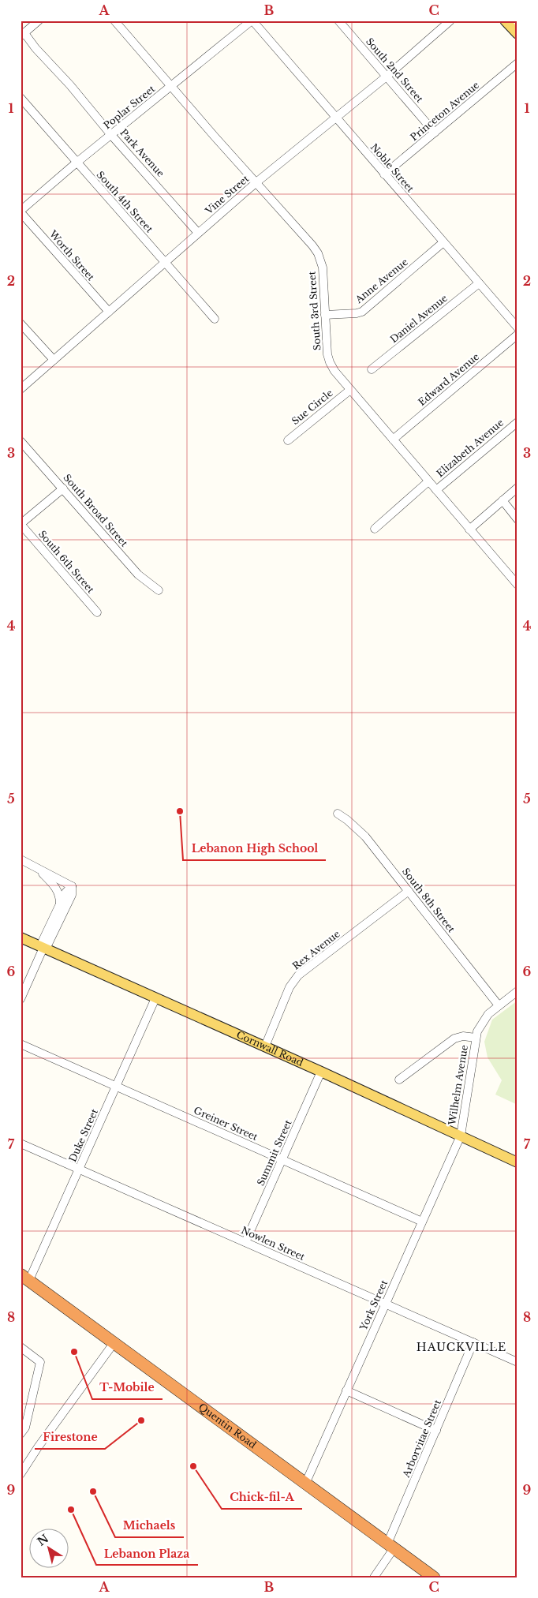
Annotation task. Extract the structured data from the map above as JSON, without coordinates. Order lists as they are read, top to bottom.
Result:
{
  "streets": {
    "highway": ["Quentin Road"],
    "main road": ["Cornwall Road"],
    "street": [
      "South 2nd Street",
      "Poplar Street",
      "Princeton Avenue",
      "Park Avenue",
      "Noble Street",
      "Vine Street",
      "South 4th Street",
      "Worth Street",
      "Anne Avenue",
      "South 3rd Street",
      "Daniel Avenue",
      "Edward Avenue",
      "Sue Circle",
      "Elizabeth Avenue",
      "South Broad Street",
      "South 6th Street",
      "South 8th Street",
      "Rex Avenue",
      "Wilhelm Avenue",
      "Greiner Street",
      "Duke Street",
      "Summit Street",
      "Nowlen Street",
      "York Street",
      "Arborvitae Street"
    ]
  },
  "crossings": [
    ["South 2nd Street", "Princeton Avenue"],
    ["South 2nd Street", "Vine Street"],
    ["Poplar Street", "Park Avenue"],
    ["Poplar Street", "Noble Street"],
    ["Poplar Street", "South 4th Street"],
    ["Poplar Street", "Worth Street"],
    ["Poplar Street", "South 3rd Street"],
    ["Princeton Avenue", "Noble Street"],
    ["Park Avenue", "Vine Street"],
    ["Noble Street", "Vine Street"],
    ["Noble Street", "Anne Avenue"],
    ["Noble Street", "Daniel Avenue"],
    ["Vine Street", "South 4th Street"],
    ["Vine Street", "Worth Street"],
    ["Vine Street", "South 3rd Street"],
    ["Anne Avenue", "South 3rd Street"],
    ["South 3rd Street", "Edward Avenue"],
    ["South 3rd Street", "Sue Circle"],
    ["South 3rd Street", "Elizabeth Avenue"],
    ["South 8th Street", "Rex Avenue"],
    ["South 8th Street", "Wilhelm Avenue"],
    ["Rex Avenue", "Cornwall Road"],
    ["Cornwall Road", "Wilhelm Avenue"],
    ["Cornwall Road", "Duke Street"],
    ["Cornwall Road", "Summit Street"],
    ["Cornwall Road", "York Street"],
    ["Wilhelm Avenue", "York Street"],
    ["Greiner Street", "Duke Street"],
    ["Greiner Street", "Summit Street"],
    ["Greiner Street", "York Street"],
    ["Duke Street", "Nowlen Street"],
    ["Duke Street", "Quentin Road"],
    ["Summit Street", "Nowlen Street"],
    ["Nowlen Street", "York Street"],
    ["Nowlen Street", "Arborvitae Street"],
    ["York Street", "Quentin Road"],
    ["Quentin Road", "Arborvitae Street"]
  ],
  "districts": ["HAUCKVILLE"],
  "places": [
    "Lebanon High School",
    "T-Mobile",
    "Firestone",
    "Chick-fil-A",
    "Michaels",
    "Lebanon Plaza"
  ],
  "north": "top left",
  "grid": {
    "columns": ["A", "B", "C"],
    "rows": [
      "1",
      "2",
      "3",
      "4",
      "5",
      "6",
      "7",
      "8",
      "9"
    ]
  }
}
